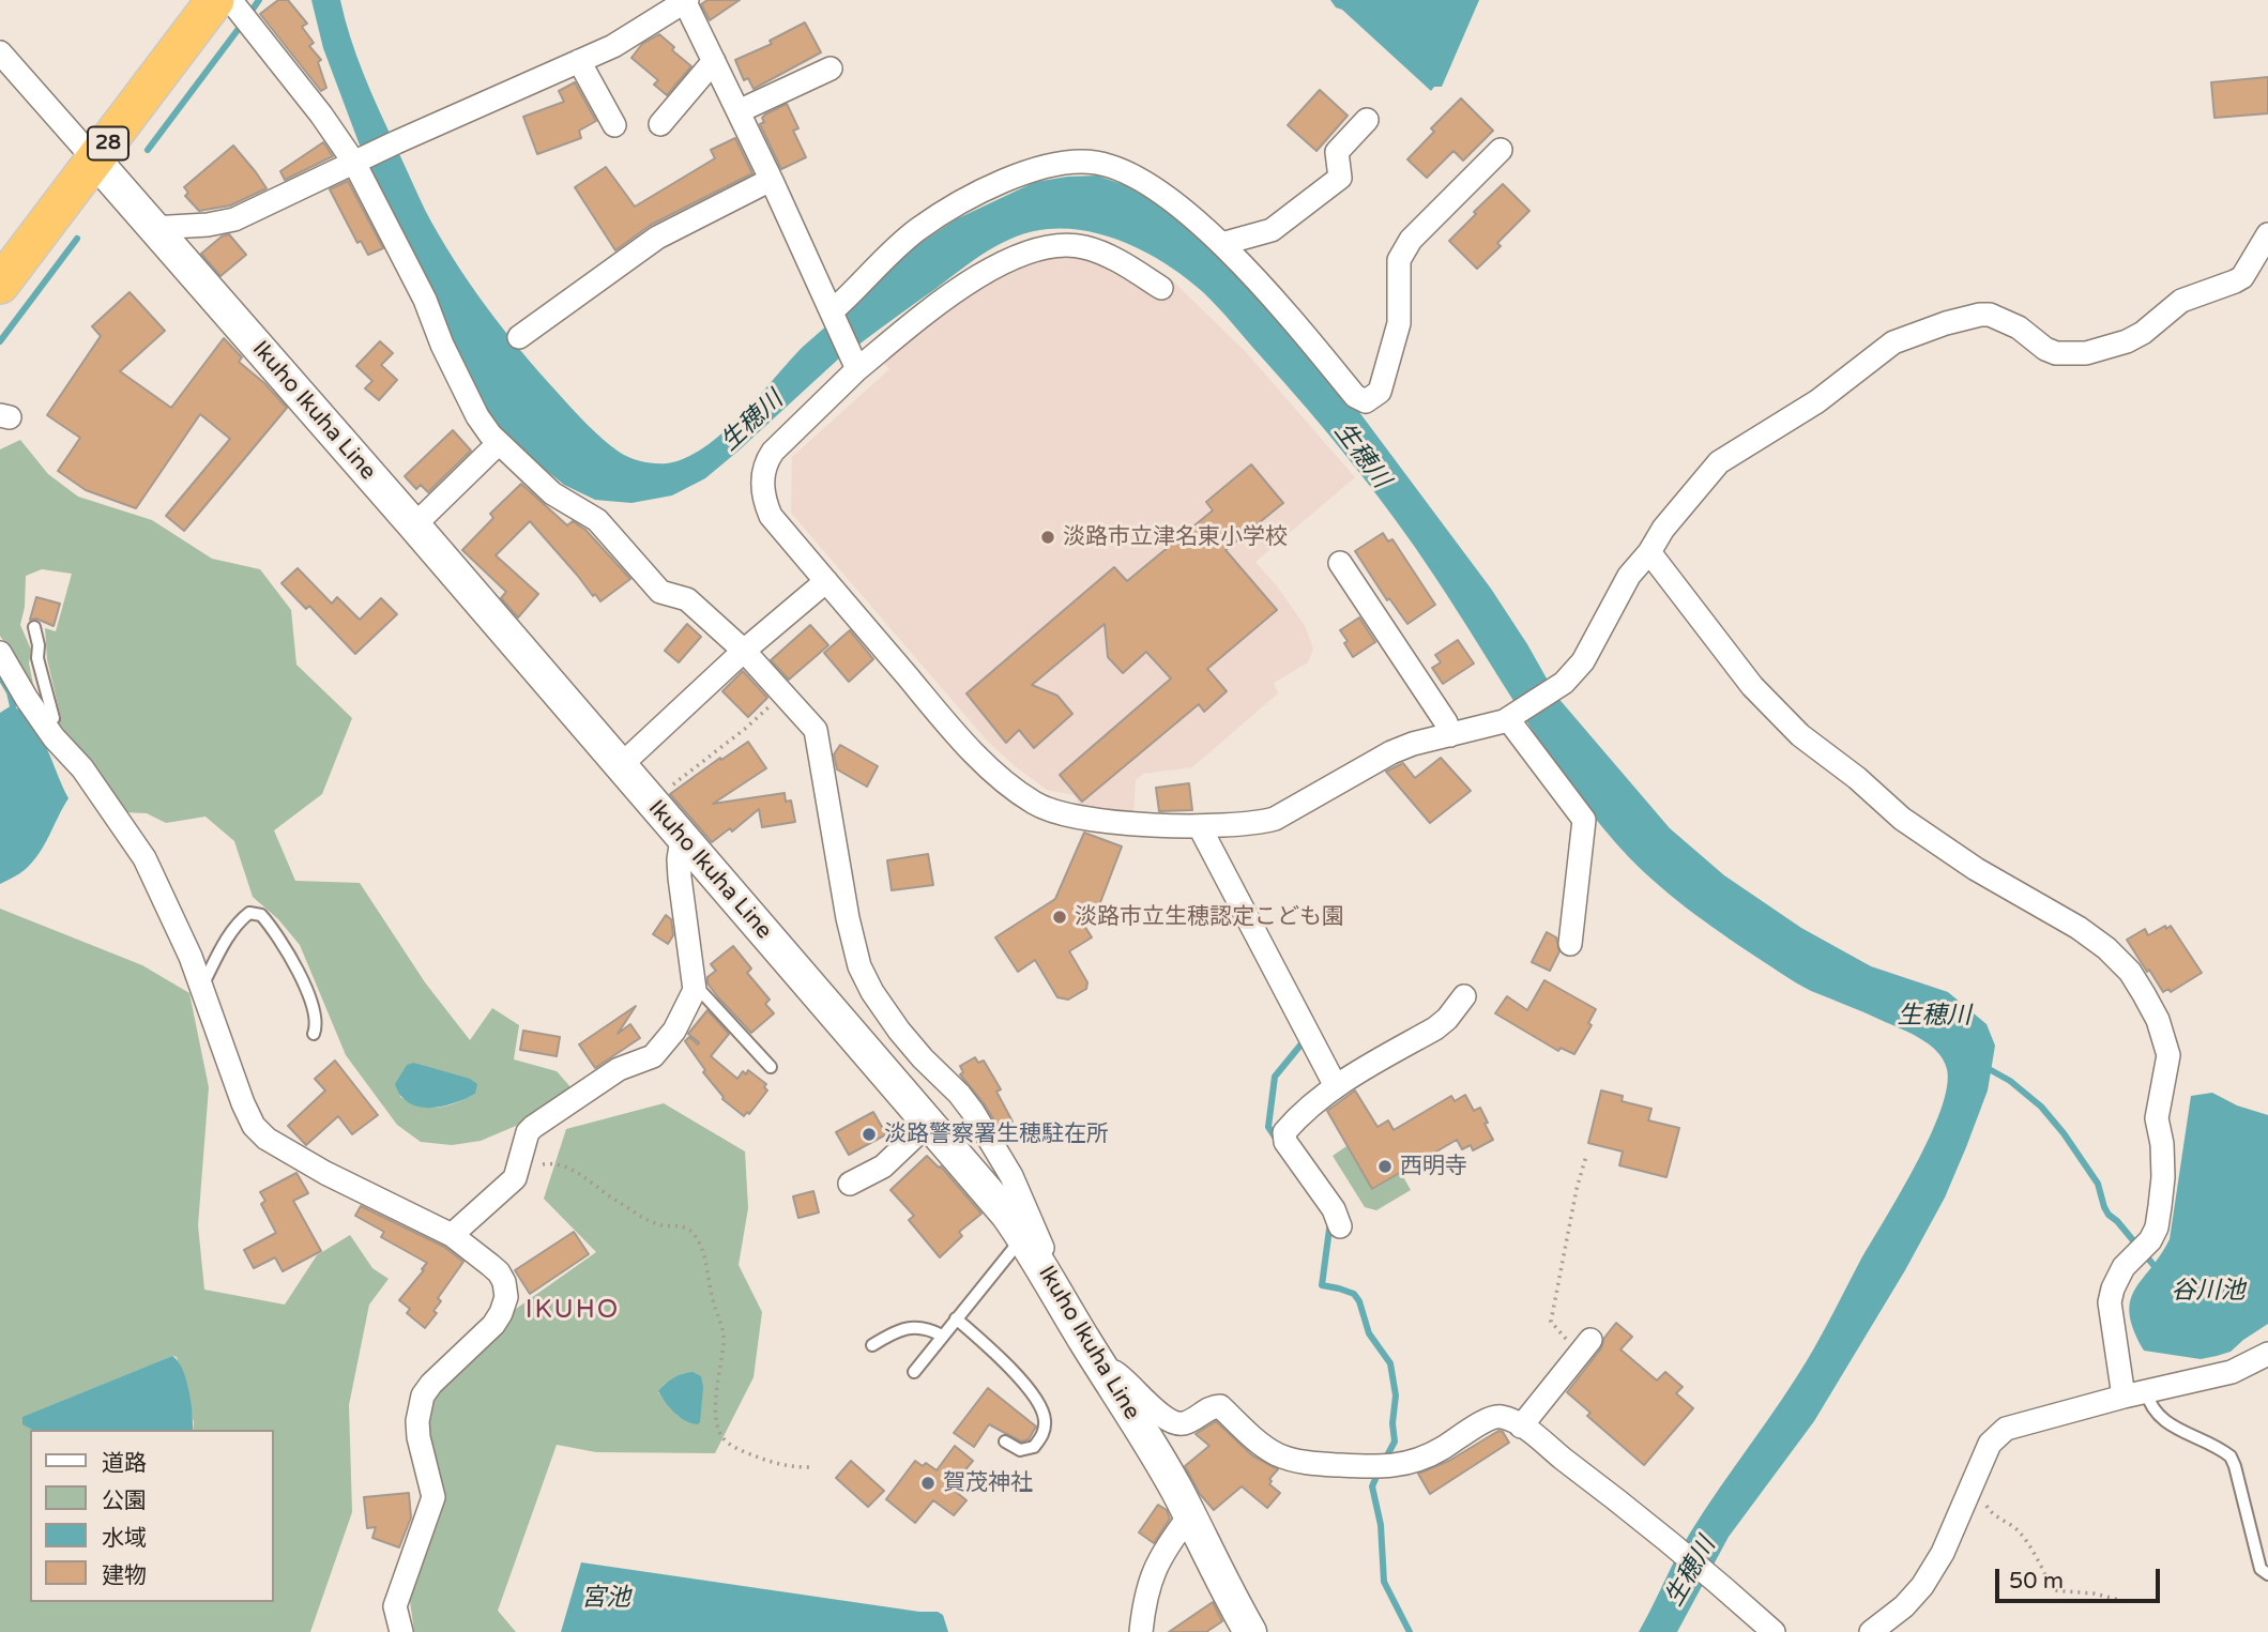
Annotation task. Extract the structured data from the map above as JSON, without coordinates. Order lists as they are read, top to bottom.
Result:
{
  "streets": {
    "highway": ["28"],
    "main road": ["Ikuho Ikuha Line"]
  },
  "crossings": [
    ["28", "Ikuho Ikuha Line"]
  ],
  "districts": ["IKUHO"],
  "water": ["生穂川", "谷川池", "宮池"],
  "places": [
    "淡路市立津名東小学校",
    "淡路市立生穂認定こども園",
    "淡路警察署生穂駐在所",
    "西明寺",
    "賀茂神社"
  ],
  "legend": [
    "道路",
    "公園",
    "水域",
    "建物"
  ],
  "scale_bar": "50 m"
}
